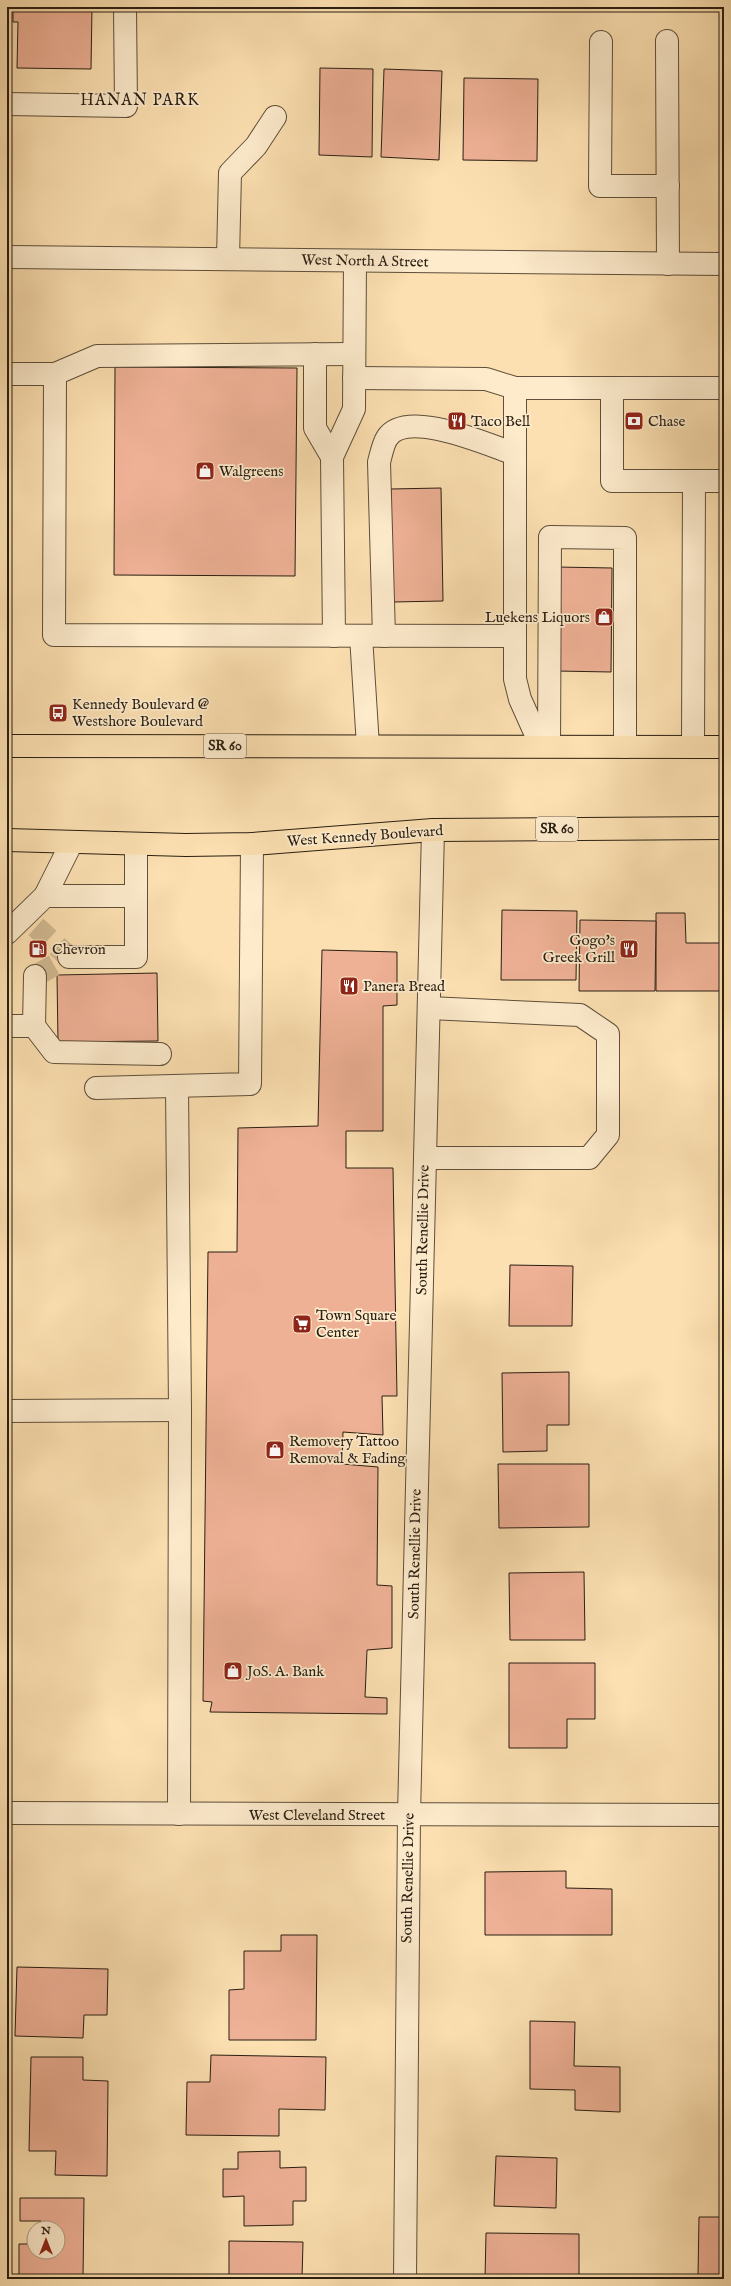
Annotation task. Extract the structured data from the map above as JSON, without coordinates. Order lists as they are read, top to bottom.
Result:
{
  "streets": {
    "main road": ["SR 60", "West Kennedy Boulevard"],
    "street": ["West North A Street", "South Renellie Drive", "West Cleveland Street"]
  },
  "crossings": [
    ["West Kennedy Boulevard", "South Renellie Drive"],
    ["South Renellie Drive", "West Cleveland Street"]
  ],
  "districts": ["HANAN PARK"],
  "places": {
    "restaurant": ["Taco Bell", "Gogo's Greek Grill", "Panera Bread"],
    "bank": ["Chase"],
    "shop": [
      "Walgreens",
      "Luekens Liquors",
      "Removery Tattoo Removal & Fading",
      "JoS. A. Bank"
    ],
    "bus stop": ["Kennedy Boulevard @ Westshore Boulevard"],
    "fuel station": ["Chevron"],
    "supermarket": ["Town Square Center"]
  },
  "north": "top"
}
